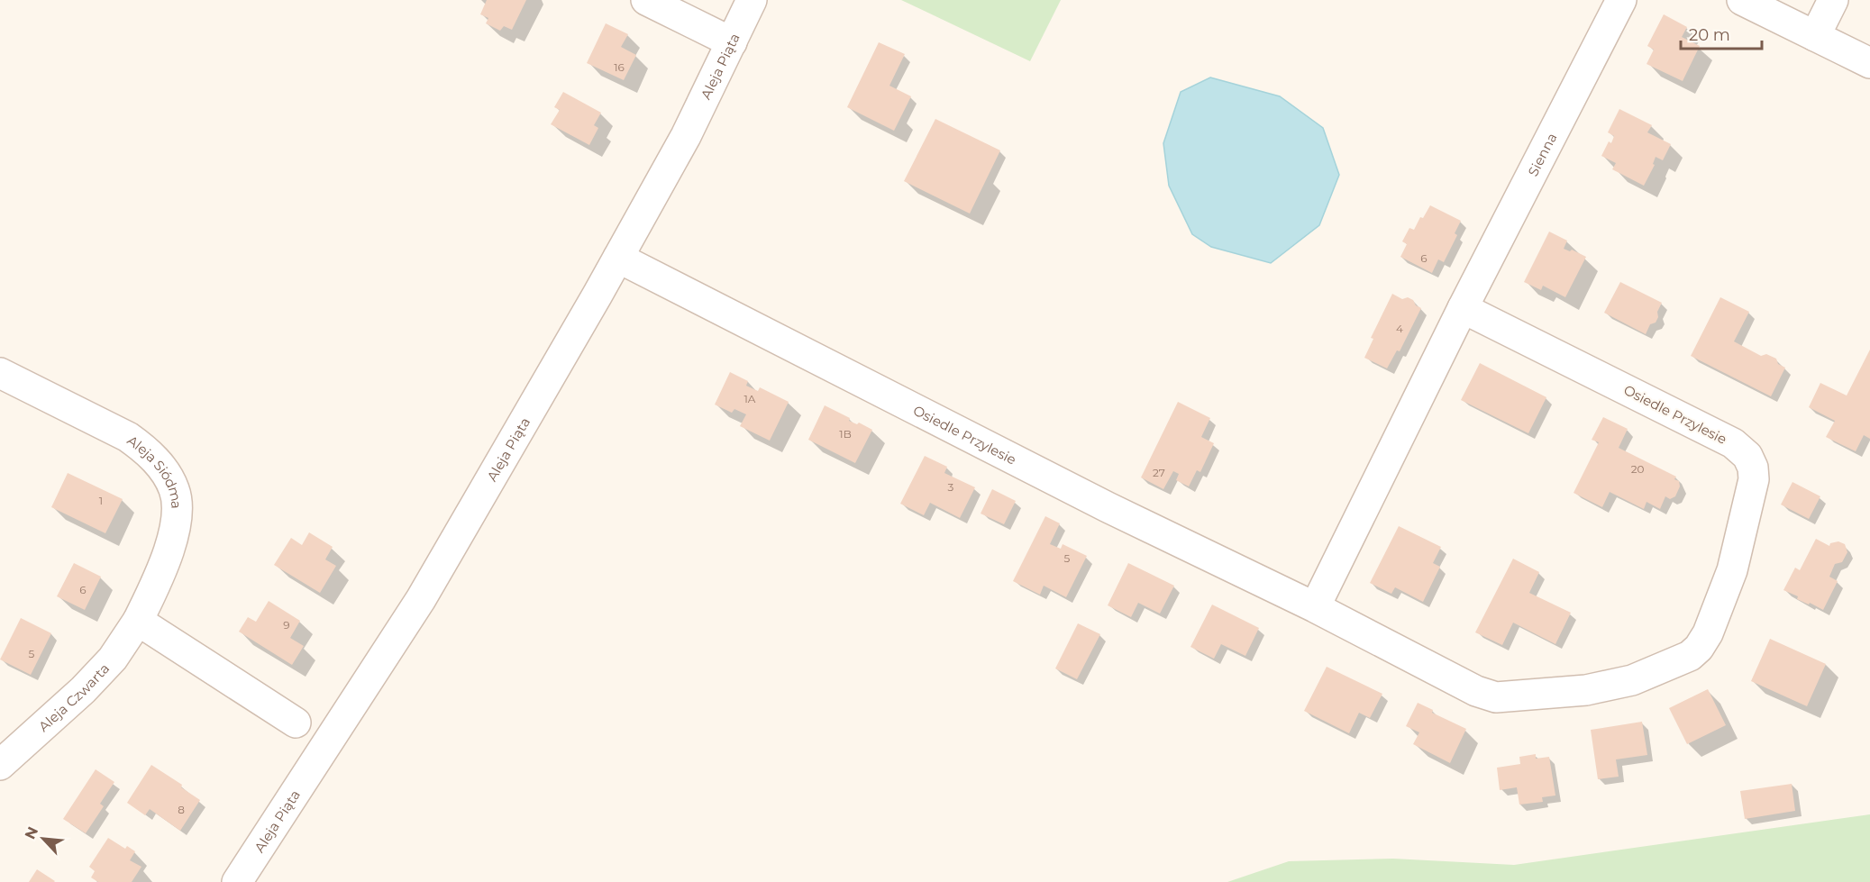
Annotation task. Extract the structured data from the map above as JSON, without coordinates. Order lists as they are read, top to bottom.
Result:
{
  "streets": {
    "street": [
      "Aleja Piąta",
      "Sienna",
      "Osiedle Przylesie",
      "Aleja Siódma",
      "Aleja Czwarta"
    ]
  },
  "crossings": [
    ["Aleja Piąta", "Osiedle Przylesie"],
    ["Sienna", "Osiedle Przylesie"],
    ["Aleja Siódma", "Aleja Czwarta"]
  ],
  "house_numbers": [
    "16",
    "6",
    "4",
    "1A",
    "1B",
    "20",
    "27",
    "3",
    "1",
    "5",
    "6",
    "9",
    "5",
    "8"
  ],
  "scale_bar": "20 m",
  "north": "top left"
}
